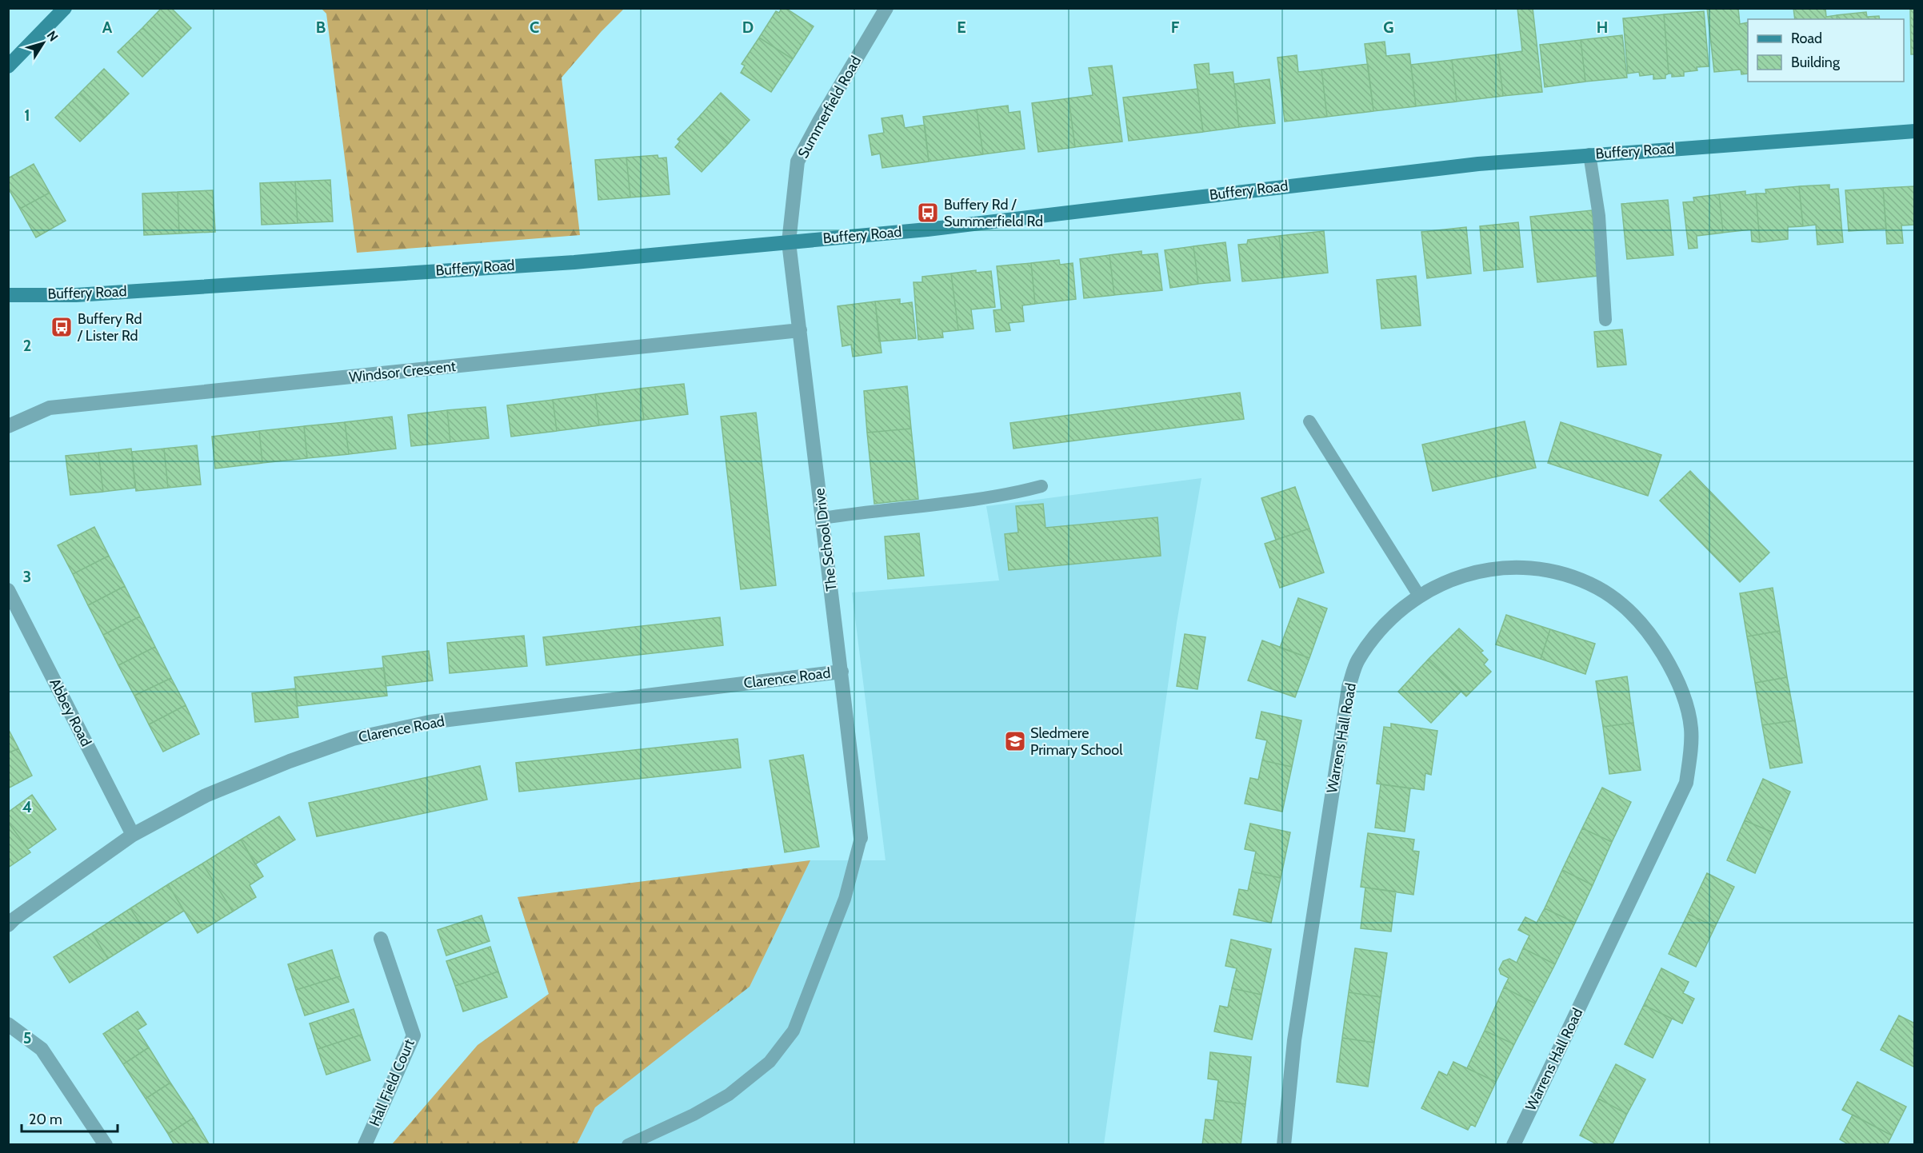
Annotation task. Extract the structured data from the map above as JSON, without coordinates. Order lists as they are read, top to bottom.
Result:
{
  "streets": {
    "street": [
      "Summerfield Road",
      "Buffery Road",
      "Windsor Crescent",
      "The School Drive",
      "Clarence Road",
      "Abbey Road",
      "Warrens Hall Road",
      "Hall Field Court"
    ]
  },
  "crossings": [
    ["Summerfield Road", "Buffery Road"],
    ["Summerfield Road", "The School Drive"],
    ["Buffery Road", "The School Drive"],
    ["Windsor Crescent", "The School Drive"],
    ["The School Drive", "Clarence Road"],
    ["Clarence Road", "Abbey Road"]
  ],
  "places": {
    "bus stop": ["Buffery Rd / Summerfield Rd", "Buffery Rd / Lister Rd"],
    "school or university": ["Sledmere Primary School"]
  },
  "legend": ["Road", "Building"],
  "scale_bar": "20 m",
  "north": "top right",
  "grid": {
    "columns": [
      "A",
      "B",
      "C",
      "D",
      "E",
      "F",
      "G",
      "H"
    ],
    "rows": [
      "1",
      "2",
      "3",
      "4",
      "5"
    ]
  }
}
